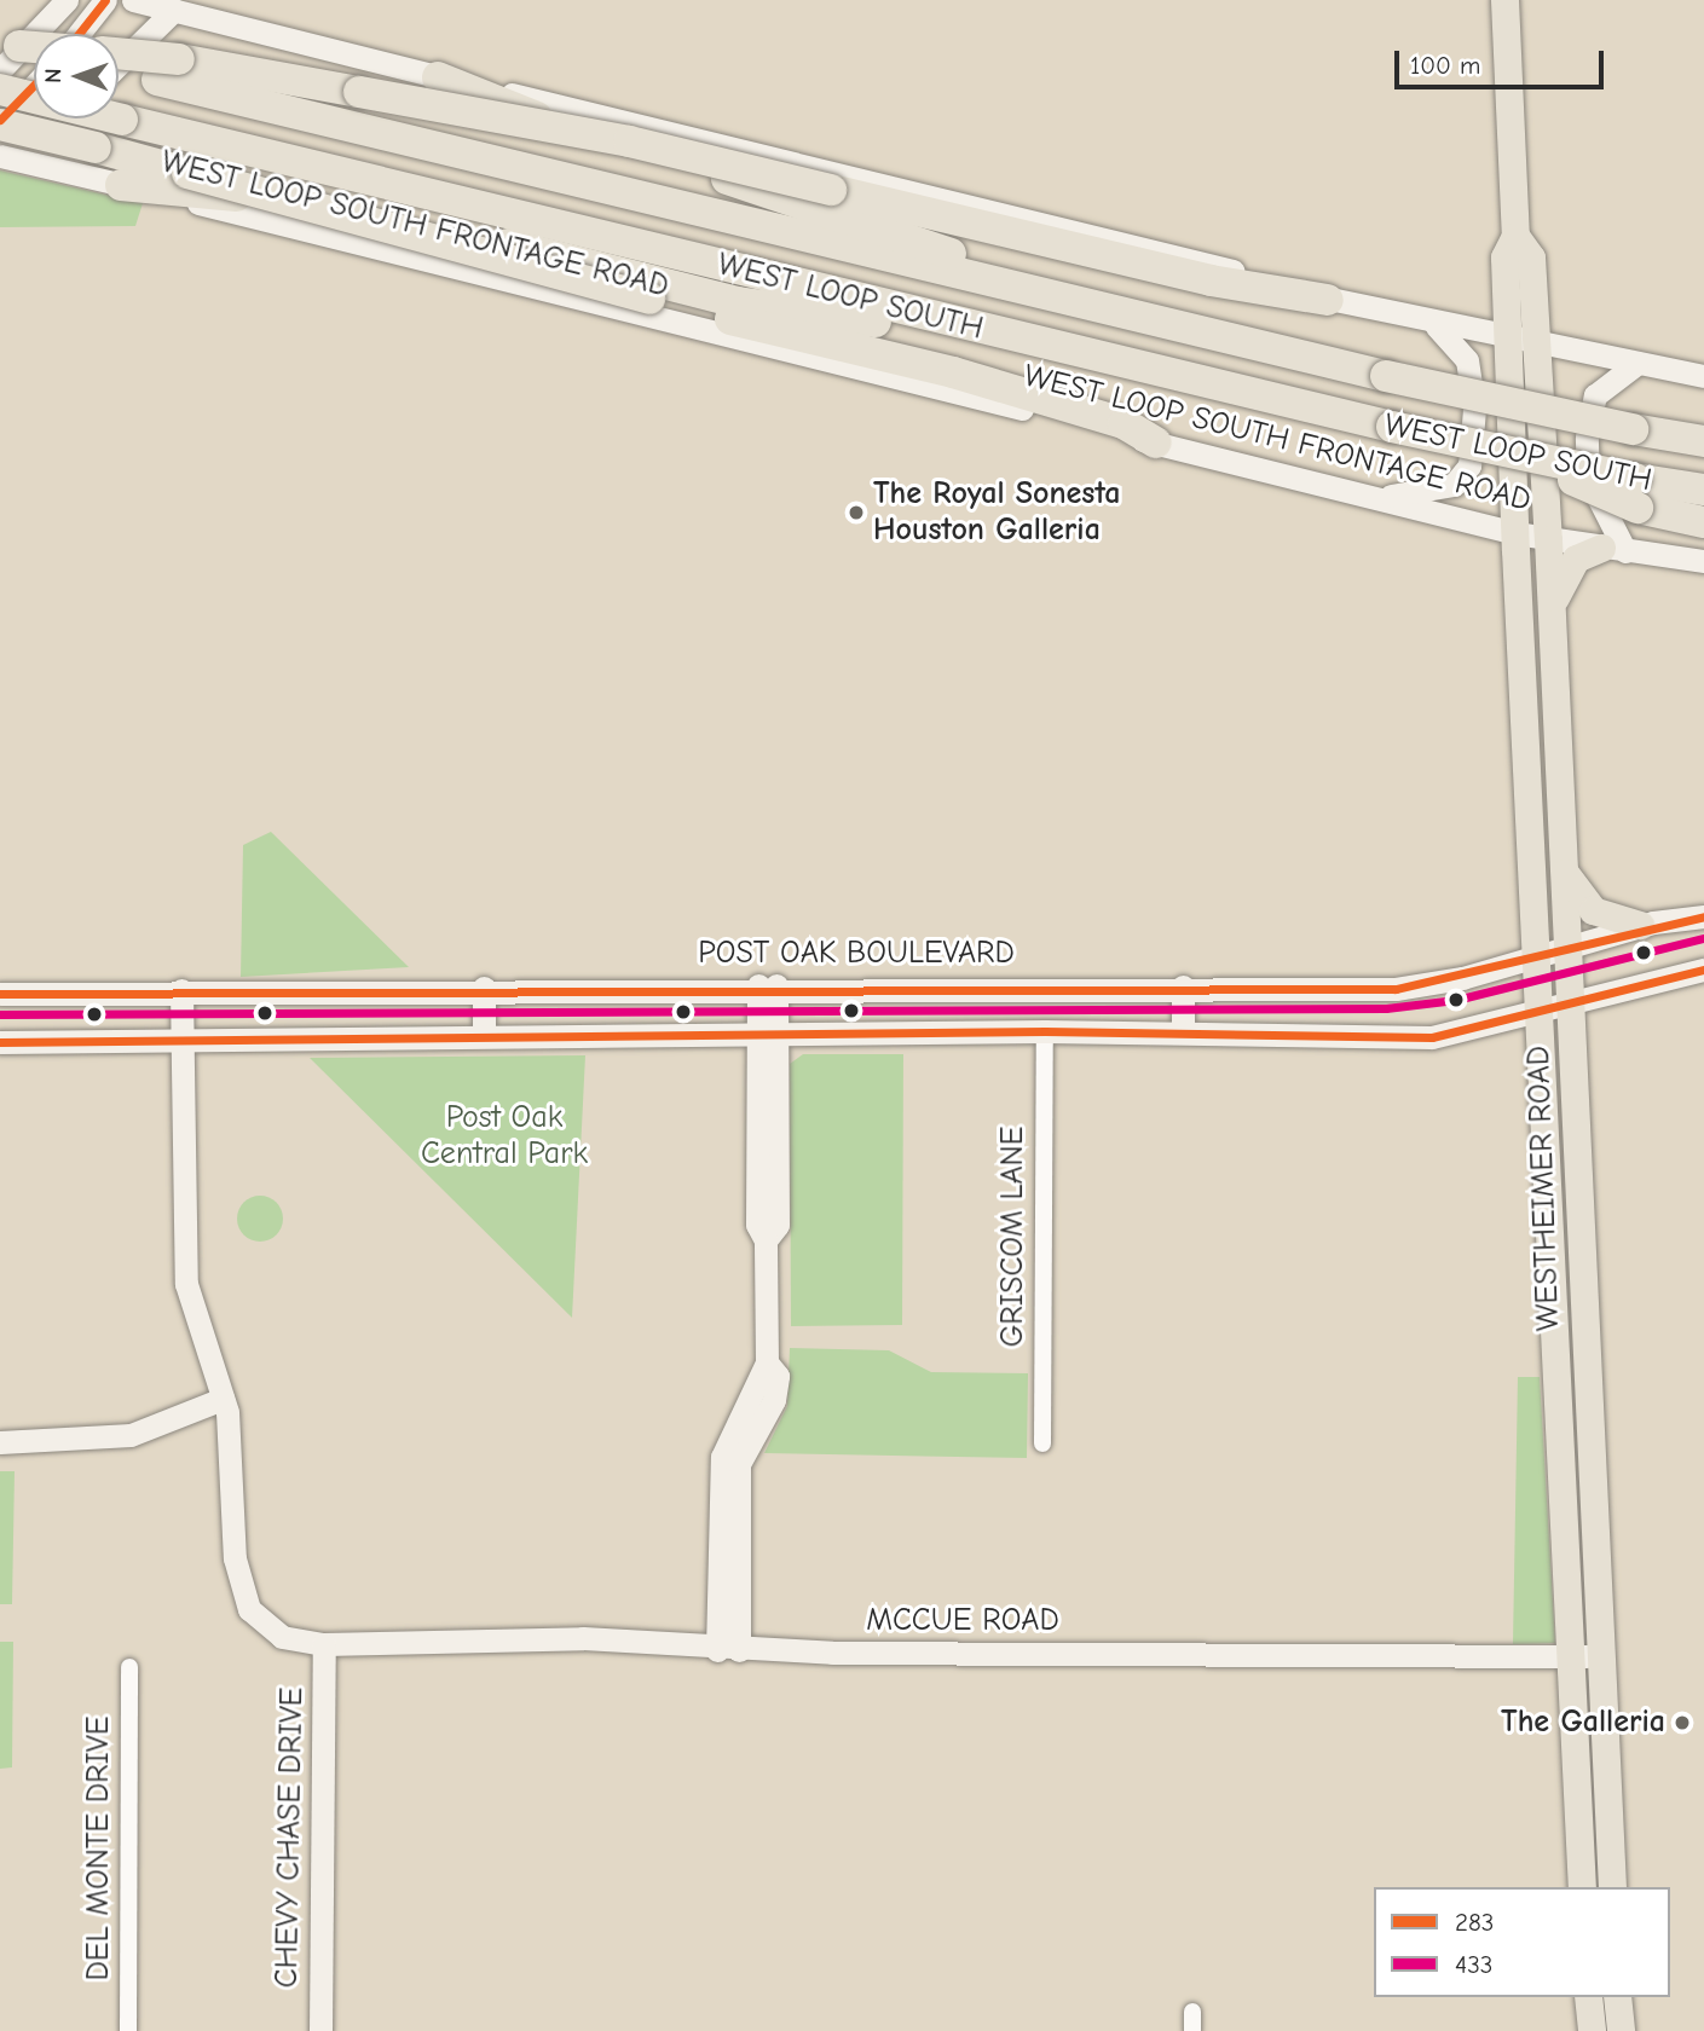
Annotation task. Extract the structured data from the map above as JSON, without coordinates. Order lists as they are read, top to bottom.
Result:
{
  "streets": {
    "highway": ["WEST LOOP SOUTH"],
    "main road": [
      "WEST LOOP SOUTH FRONTAGE ROAD",
      "POST OAK BOULEVARD",
      "WESTHEIMER ROAD",
      "MCCUE ROAD",
      "CHEVY CHASE DRIVE"
    ],
    "street": ["GRISCOM LANE", "DEL MONTE DRIVE"]
  },
  "crossings": [
    ["WEST LOOP SOUTH FRONTAGE ROAD", "WESTHEIMER ROAD"],
    ["POST OAK BOULEVARD", "WESTHEIMER ROAD"],
    ["POST OAK BOULEVARD", "MCCUE ROAD"],
    ["WESTHEIMER ROAD", "MCCUE ROAD"],
    ["MCCUE ROAD", "CHEVY CHASE DRIVE"]
  ],
  "parks": ["Post Oak Central Park"],
  "places": ["The Royal Sonesta Houston Galleria", "The Galleria"],
  "lines": ["transit line 283", "transit line 433"],
  "legend": ["283", "433"],
  "scale_bar": "100 m",
  "north": "left"
}
